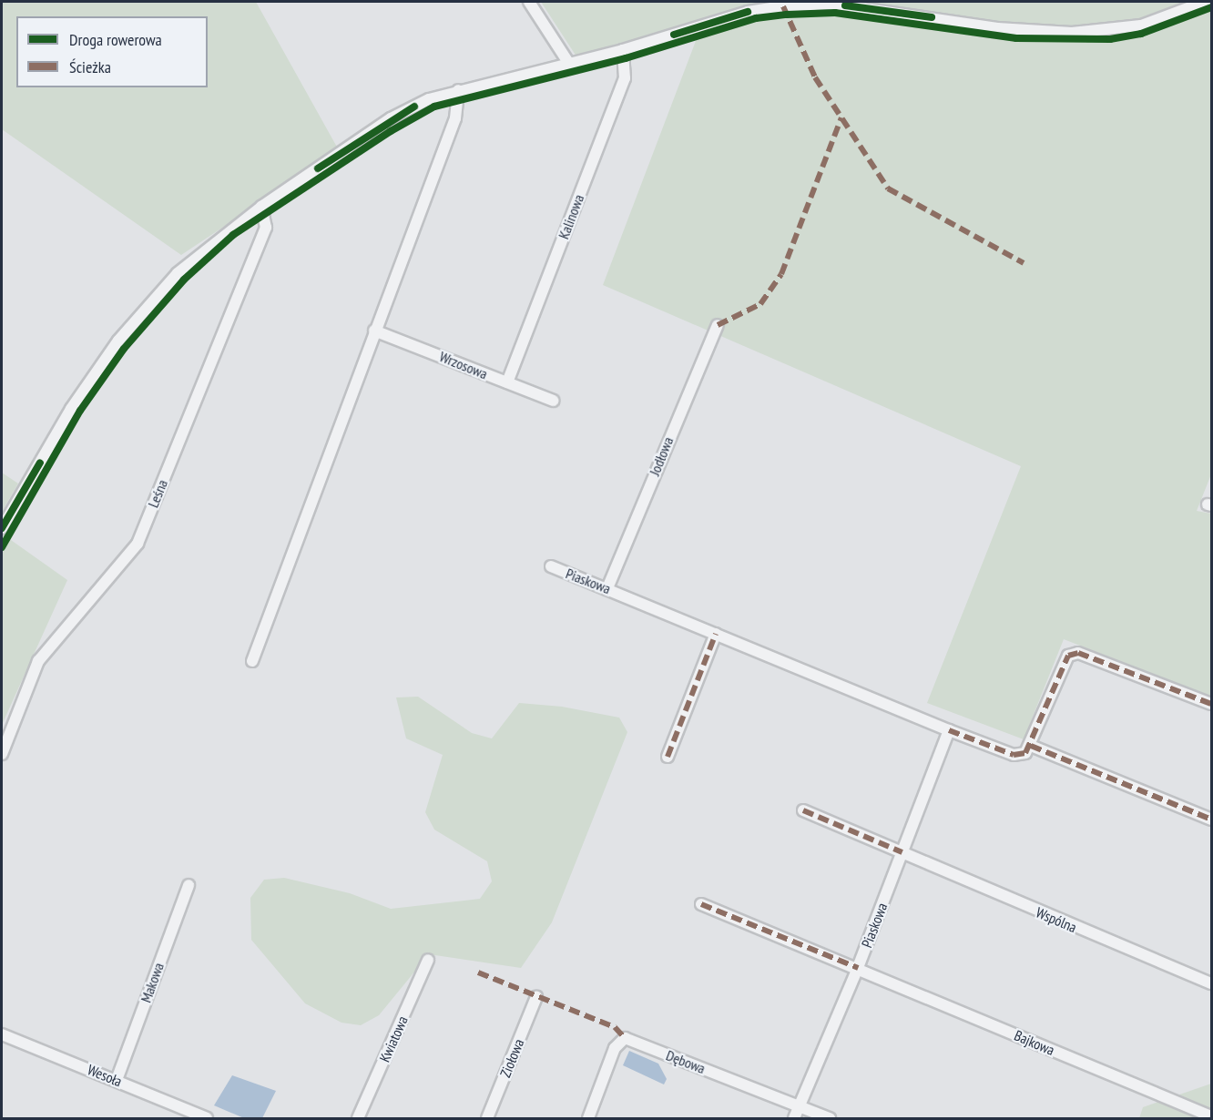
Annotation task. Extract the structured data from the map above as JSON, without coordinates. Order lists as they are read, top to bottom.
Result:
{
  "streets": {
    "street": [
      "Kalinowa",
      "Wrzosowa",
      "Jodłowa",
      "Leśna",
      "Piaskowa",
      "Wspólna",
      "Makowa",
      "Kwiatowa",
      "Bajkowa",
      "Ziołowa",
      "Dębowa",
      "Wesoła"
    ]
  },
  "crossings": [
    ["Kalinowa", "Wrzosowa"],
    ["Jodłowa", "Piaskowa"],
    ["Piaskowa", "Wspólna"],
    ["Piaskowa", "Bajkowa"],
    ["Piaskowa", "Dębowa"],
    ["Makowa", "Wesoła"]
  ],
  "legend": ["Droga rowerowa", "Ścieżka"]
}
